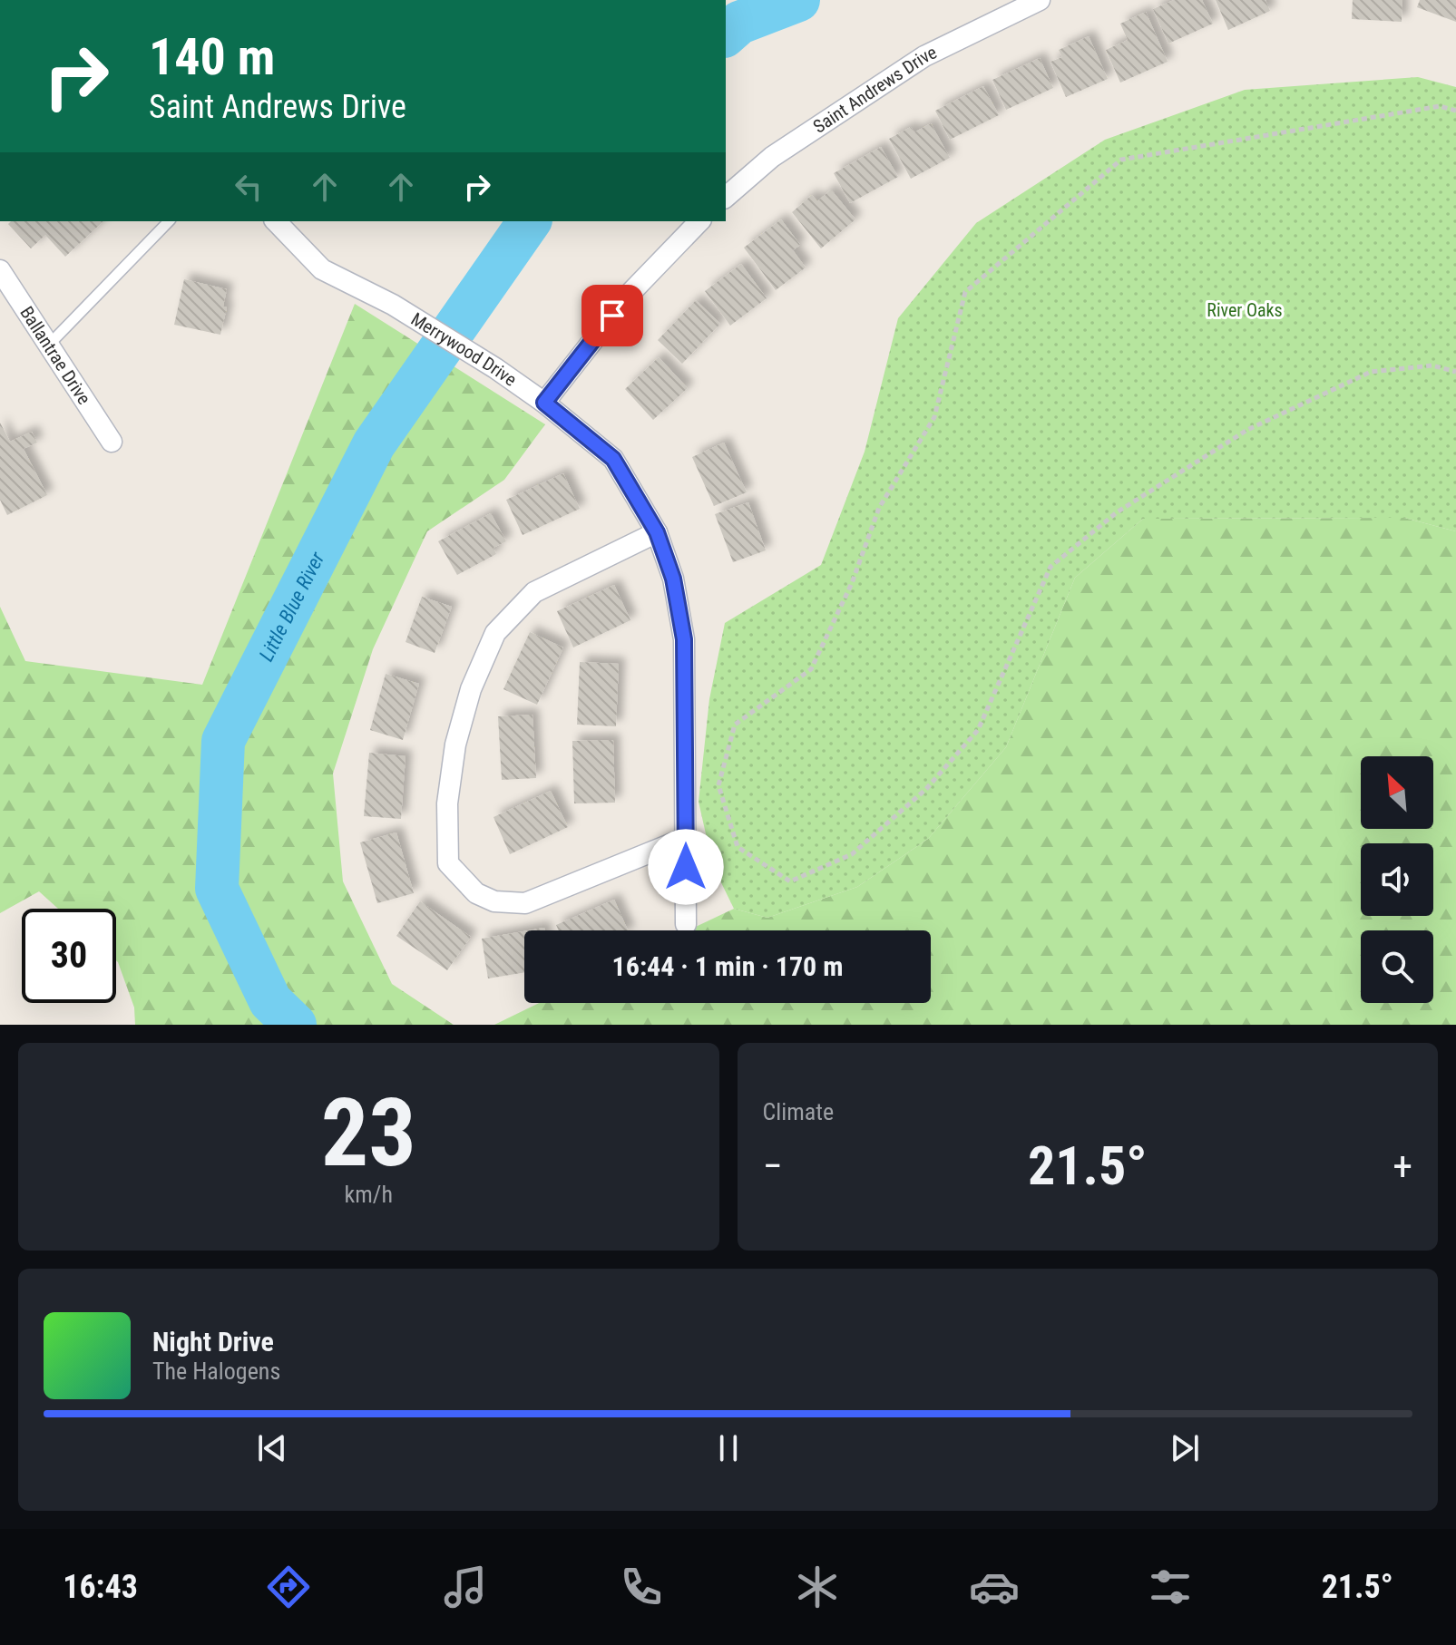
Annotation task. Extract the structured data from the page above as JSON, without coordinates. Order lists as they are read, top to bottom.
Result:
{
  "streets": {
    "street": ["Saint Andrews Drive", "Merrywood Drive", "Ballantrae Drive"]
  },
  "water": ["Little Blue River"],
  "parks": ["River Oaks"],
  "north": "top left",
  "page": {
    "turn": ["140 m", "Saint Andrews Drive"],
    "limit": "30",
    "trip": "16:44 · 1 min · 170 m",
    "tile": [
      ["23", "km/h"],
      "Climate"
    ],
    "heat": ["−", "21.5°", "+"],
    "song": ["Night Drive", "The Halogens"],
    "tabs": ["16:43", "21.5°"]
  }
}
